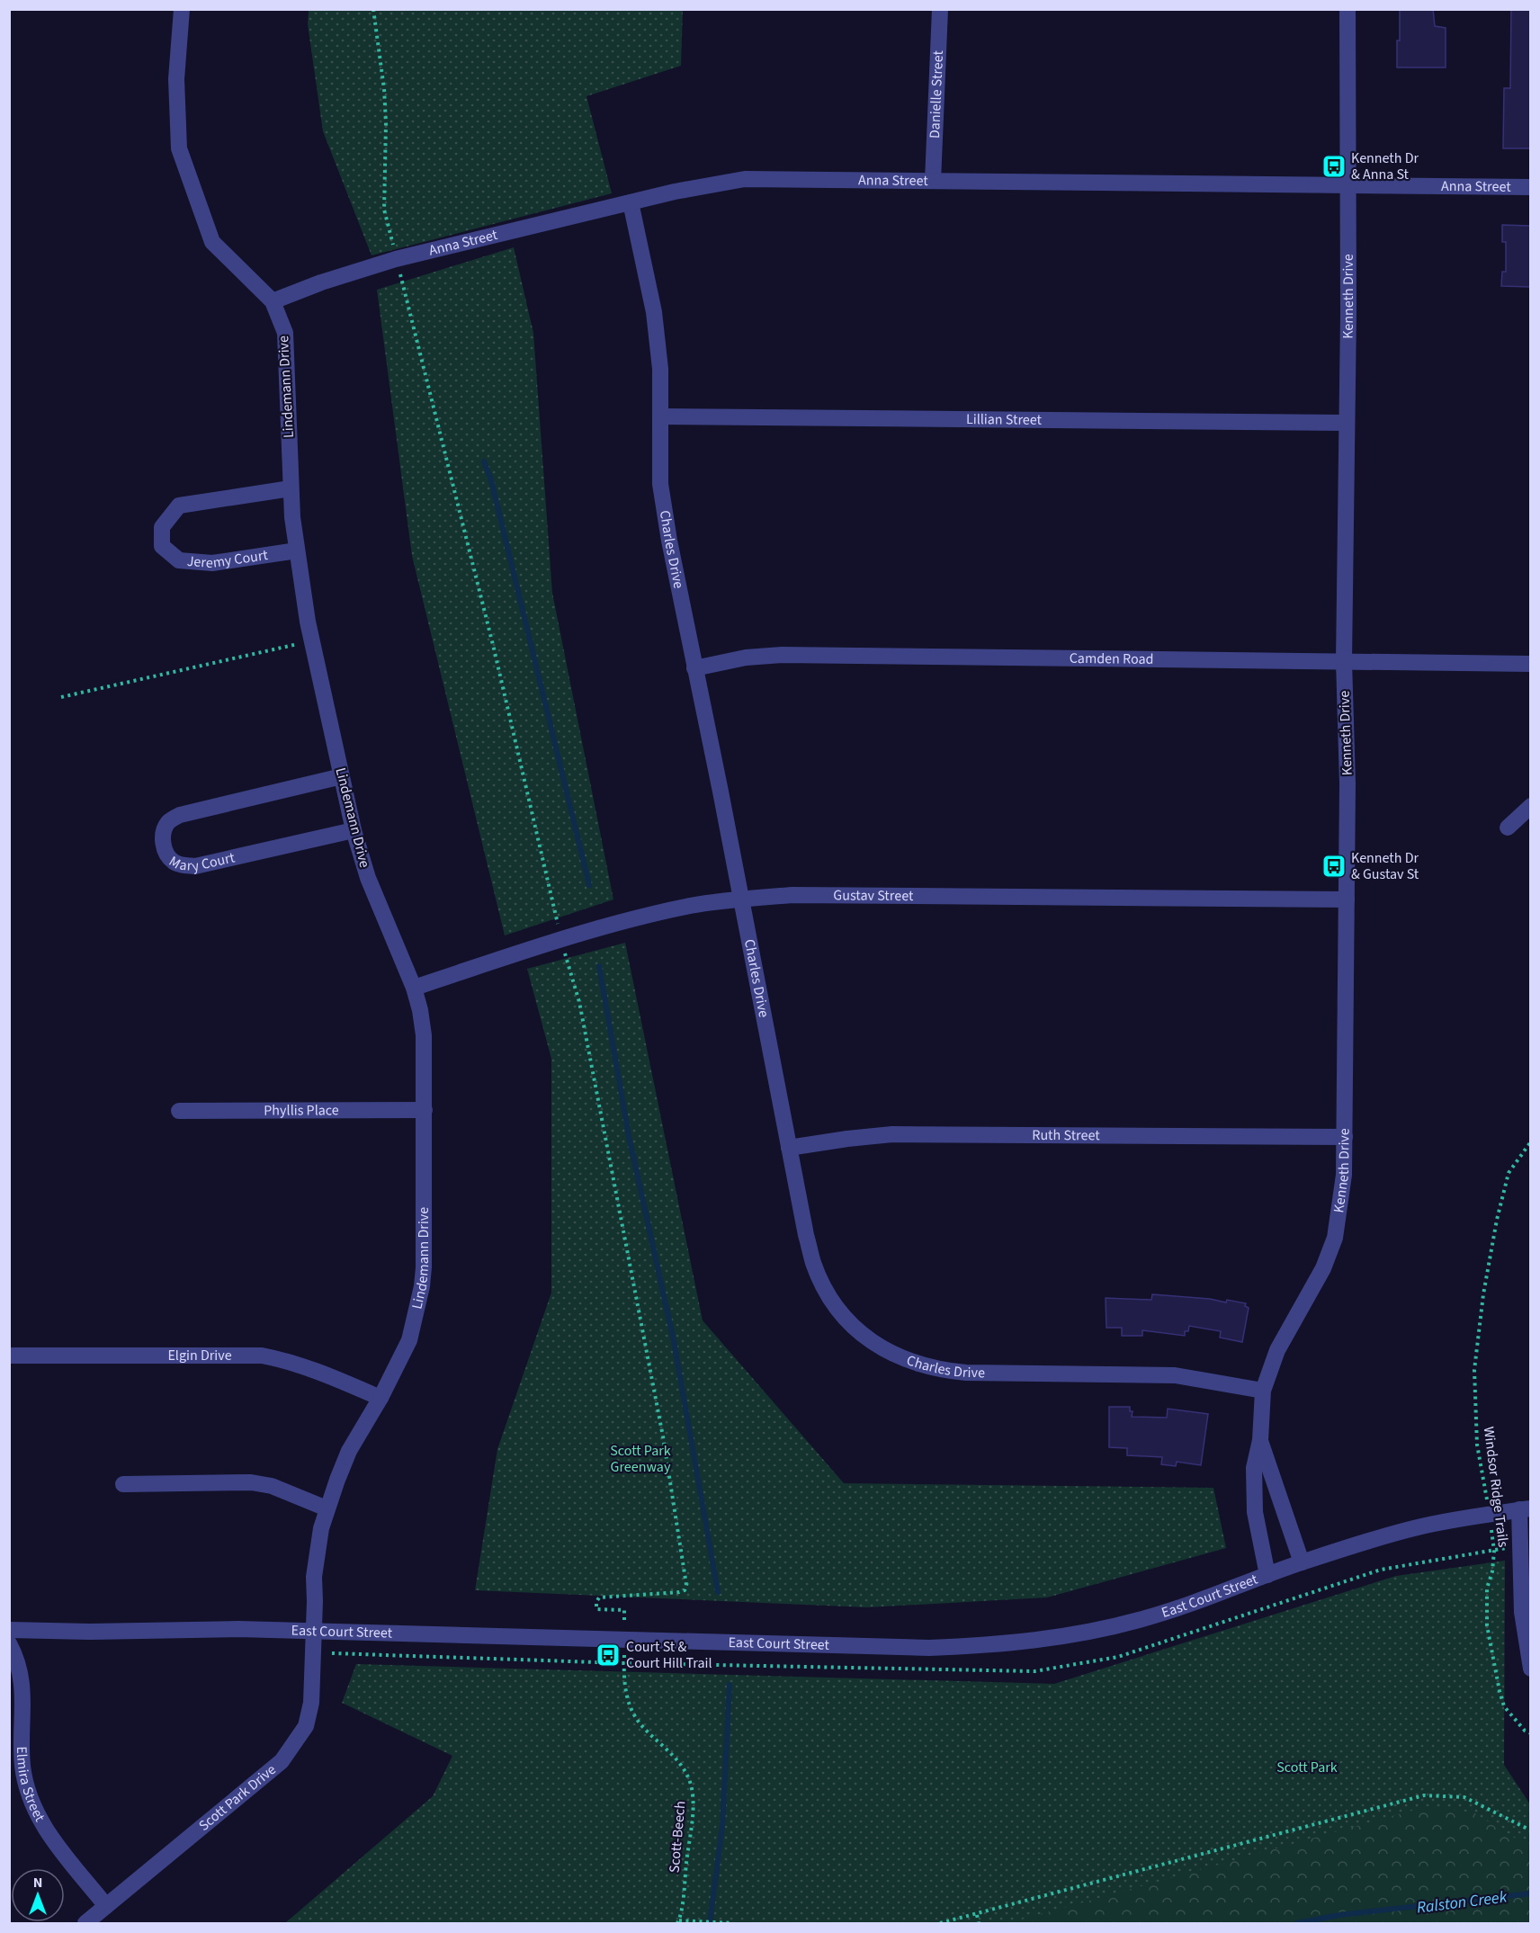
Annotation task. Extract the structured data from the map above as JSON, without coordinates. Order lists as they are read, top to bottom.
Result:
{
  "streets": {
    "street": [
      "Danielle Street",
      "Anna Street",
      "Kenneth Drive",
      "Lindemann Drive",
      "Lillian Street",
      "Charles Drive",
      "Jeremy Court",
      "Camden Road",
      "Mary Court",
      "Gustav Street",
      "Phyllis Place",
      "Ruth Street",
      "Elgin Drive",
      "East Court Street",
      "Elmira Street",
      "Scott Park Drive"
    ],
    "path": ["Windsor Ridge Trails", "Scott-Beech"]
  },
  "crossings": [
    ["Danielle Street", "Anna Street"],
    ["Anna Street", "Kenneth Drive"],
    ["Anna Street", "Lindemann Drive"],
    ["Anna Street", "Charles Drive"],
    ["Kenneth Drive", "Lillian Street"],
    ["Kenneth Drive", "Charles Drive"],
    ["Kenneth Drive", "Camden Road"],
    ["Kenneth Drive", "Gustav Street"],
    ["Kenneth Drive", "Ruth Street"],
    ["Kenneth Drive", "East Court Street"],
    ["Lindemann Drive", "Jeremy Court"],
    ["Lindemann Drive", "Mary Court"],
    ["Lindemann Drive", "Gustav Street"],
    ["Lindemann Drive", "Phyllis Place"],
    ["Lindemann Drive", "Elgin Drive"],
    ["Lindemann Drive", "East Court Street"],
    ["Lindemann Drive", "Scott Park Drive"],
    ["Lillian Street", "Charles Drive"],
    ["Charles Drive", "Camden Road"],
    ["Charles Drive", "Gustav Street"],
    ["Charles Drive", "Ruth Street"],
    ["Gustav Street", "Scott-Beech"],
    ["Windsor Ridge Trails", "East Court Street"],
    ["East Court Street", "Scott Park Drive"],
    ["East Court Street", "Scott-Beech"],
    ["Elmira Street", "Scott Park Drive"]
  ],
  "water": ["Ralston Creek"],
  "parks": ["Scott Park Greenway", "Scott Park"],
  "places": {
    "bus stop": ["Kenneth Dr & Anna St", "Kenneth Dr & Gustav St", "Court St & Court Hill Trail"]
  },
  "north": "top"
}
